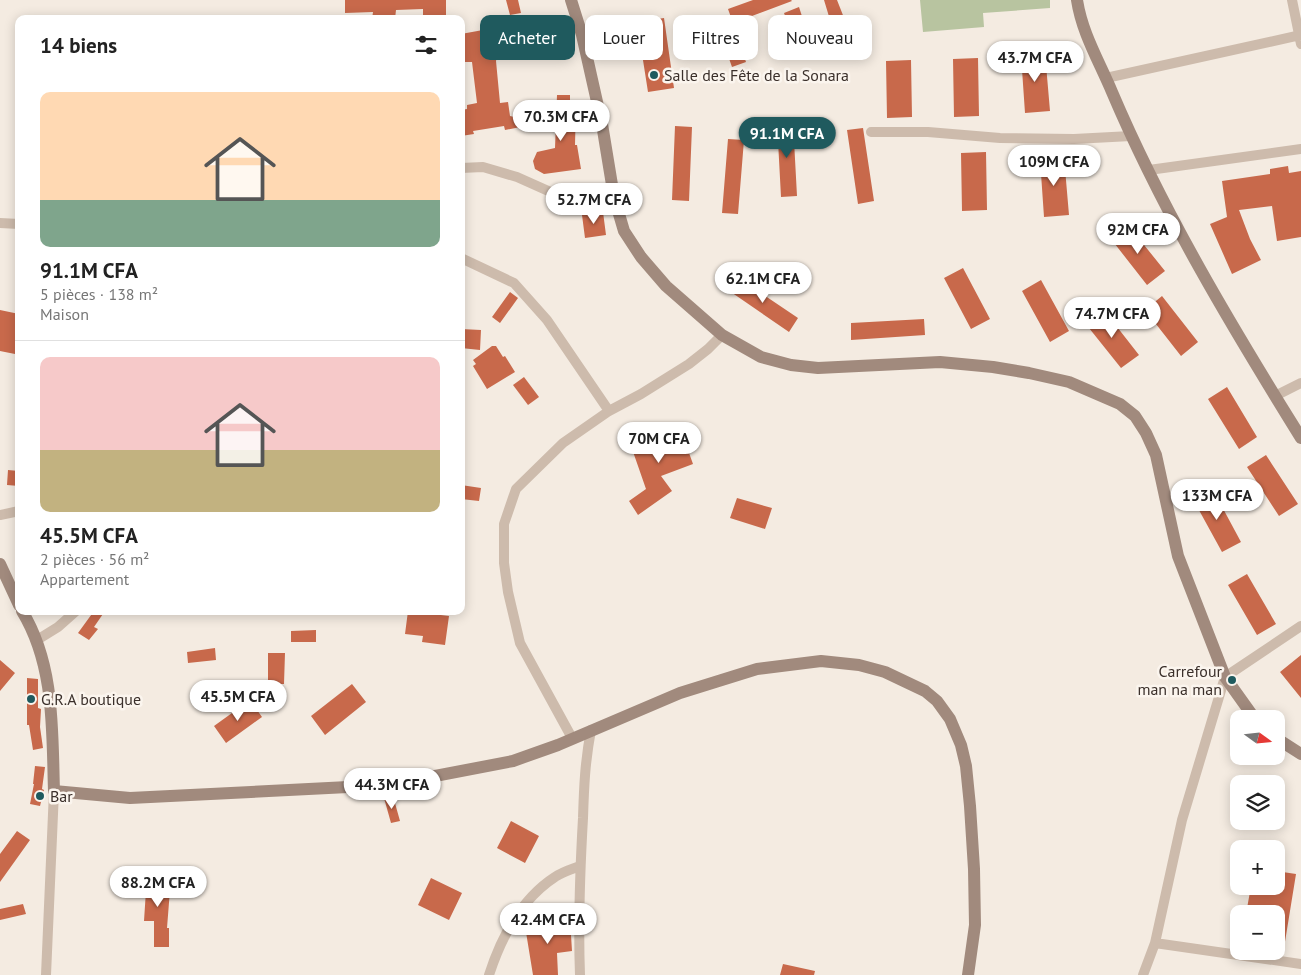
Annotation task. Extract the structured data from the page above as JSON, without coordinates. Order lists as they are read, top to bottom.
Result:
{
  "places": [
    "Salle des Fête de la Sonara",
    "Carrefour man na man",
    "G.R.A boutique",
    "Bar"
  ],
  "north": "right",
  "page": {
    "chip": [
      "Acheter",
      "Louer",
      "Filtres",
      "Nouveau"
    ],
    "heading": "14 biens",
    "price": [
      "43.7M CFA",
      "70.3M CFA",
      "91.1M CFA",
      "109M CFA",
      "52.7M CFA",
      "92M CFA",
      "62.1M CFA",
      "74.7M CFA",
      "70M CFA",
      "133M CFA",
      "45.5M CFA",
      "44.3M CFA",
      "88.2M CFA",
      "42.4M CFA"
    ],
    "list": [
      {
        "name": "91.1M CFA",
        "note": "5 pièces · 138 m² · Maison"
      },
      {
        "name": "45.5M CFA",
        "note": "2 pièces · 56 m² · Appartement"
      }
    ],
    "map_buttons": ["+", "−"]
  }
}
